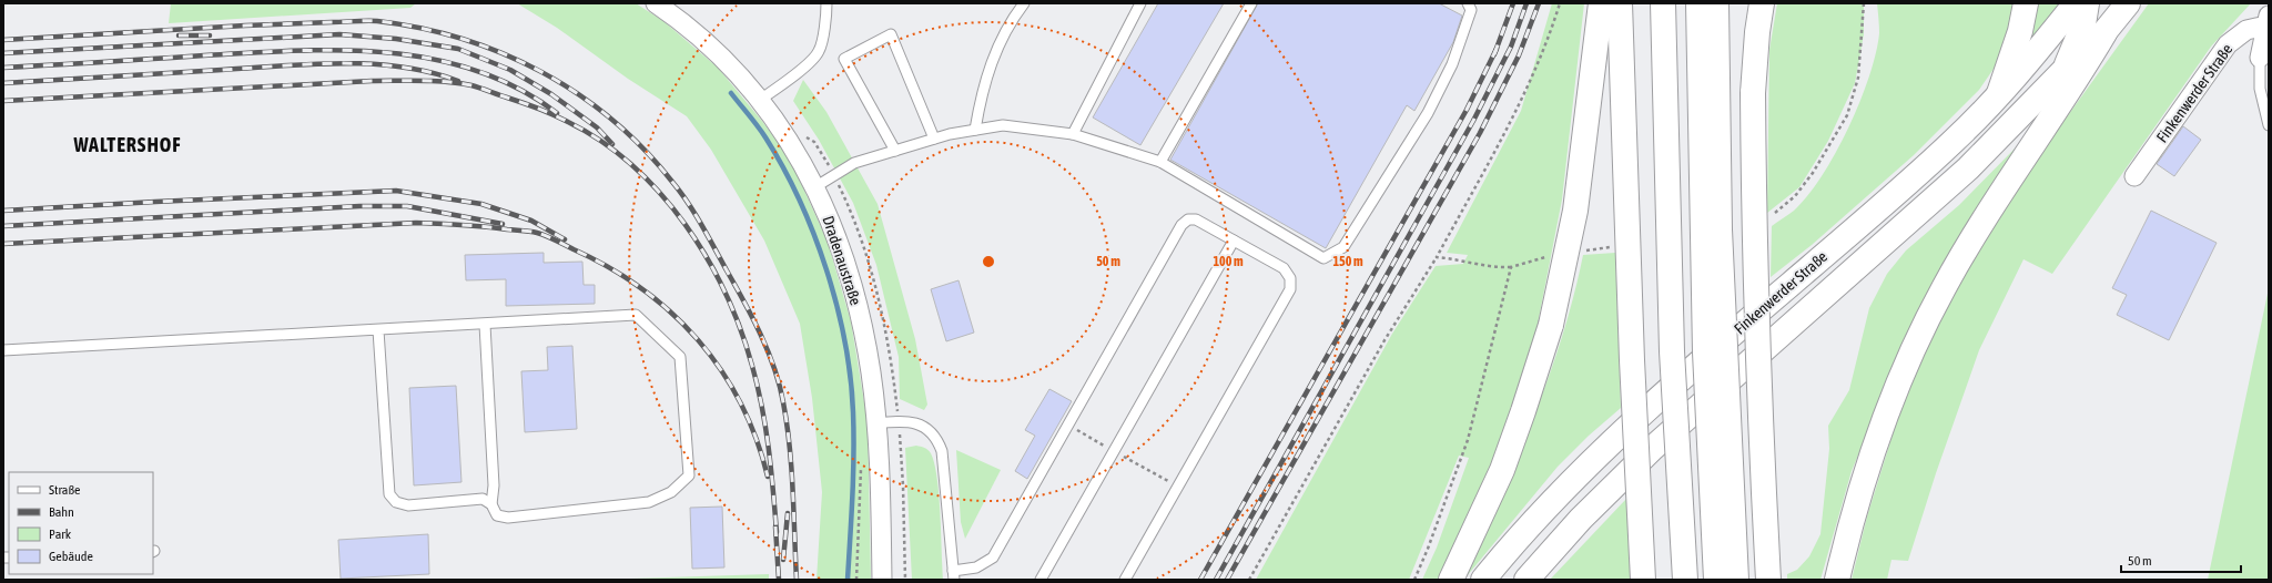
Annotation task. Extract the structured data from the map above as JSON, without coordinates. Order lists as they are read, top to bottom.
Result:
{
  "streets": {
    "main road": ["Finkenwerder Straße"],
    "street": ["Dradenaustraße"]
  },
  "districts": ["WALTERSHOF"],
  "legend": [
    "Straße",
    "Bahn",
    "Park",
    "Gebäude"
  ],
  "scale_bar": "50 m",
  "rings": ["50 m", "100 m", "150 m"]
}
